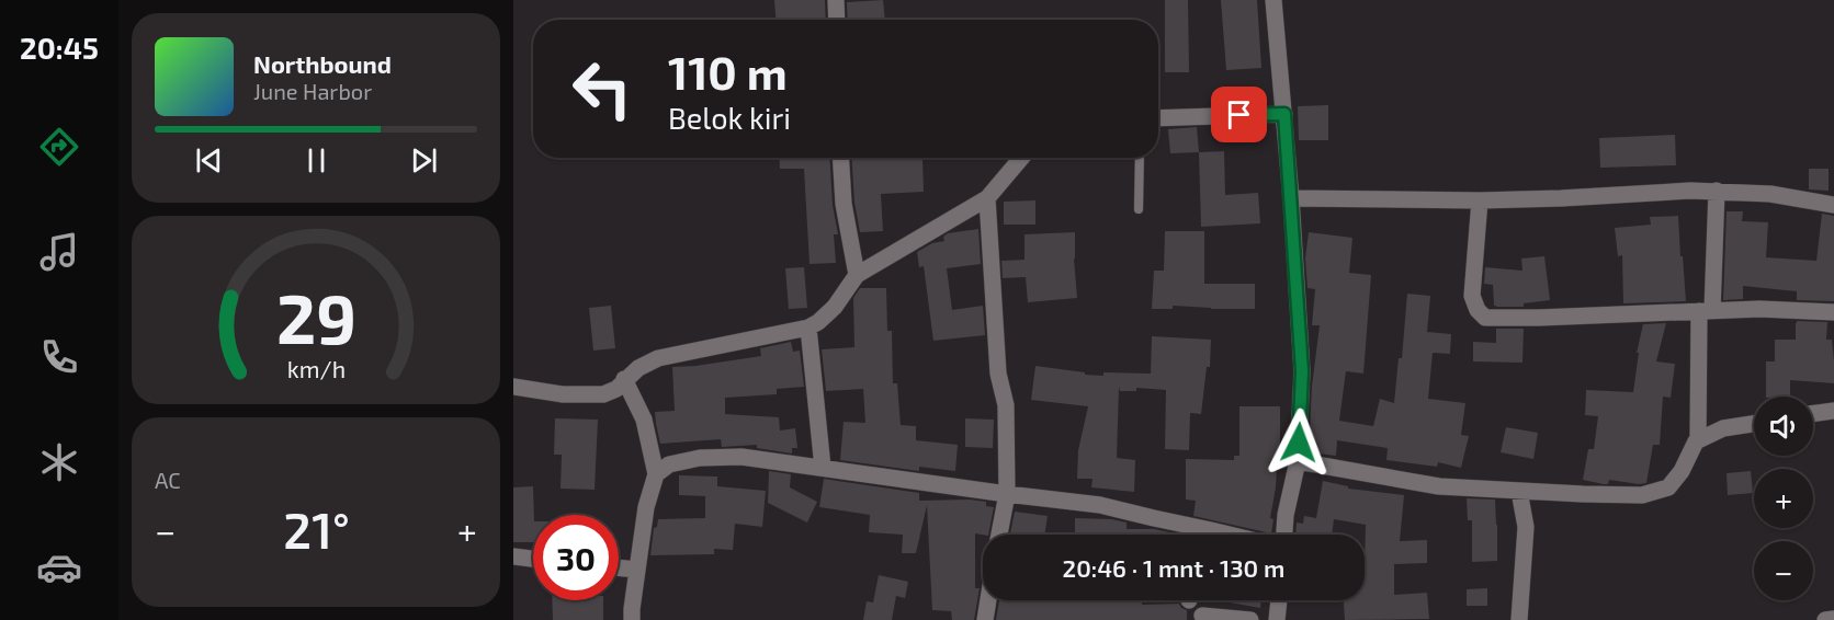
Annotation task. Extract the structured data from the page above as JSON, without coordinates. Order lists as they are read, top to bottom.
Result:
{
  "page": {
    "tabs": "20:45",
    "turn": ["110 m", "Belok kiri"],
    "song": ["Northbound", "June Harbor"],
    "map_buttons": ["+", "−"],
    "tile": "AC",
    "heat": ["−", "21°", "+"],
    "limit": "30",
    "trip": "20:46 · 1 mnt · 130 m",
    "gauge": ["29", "km/h"]
  }
}
